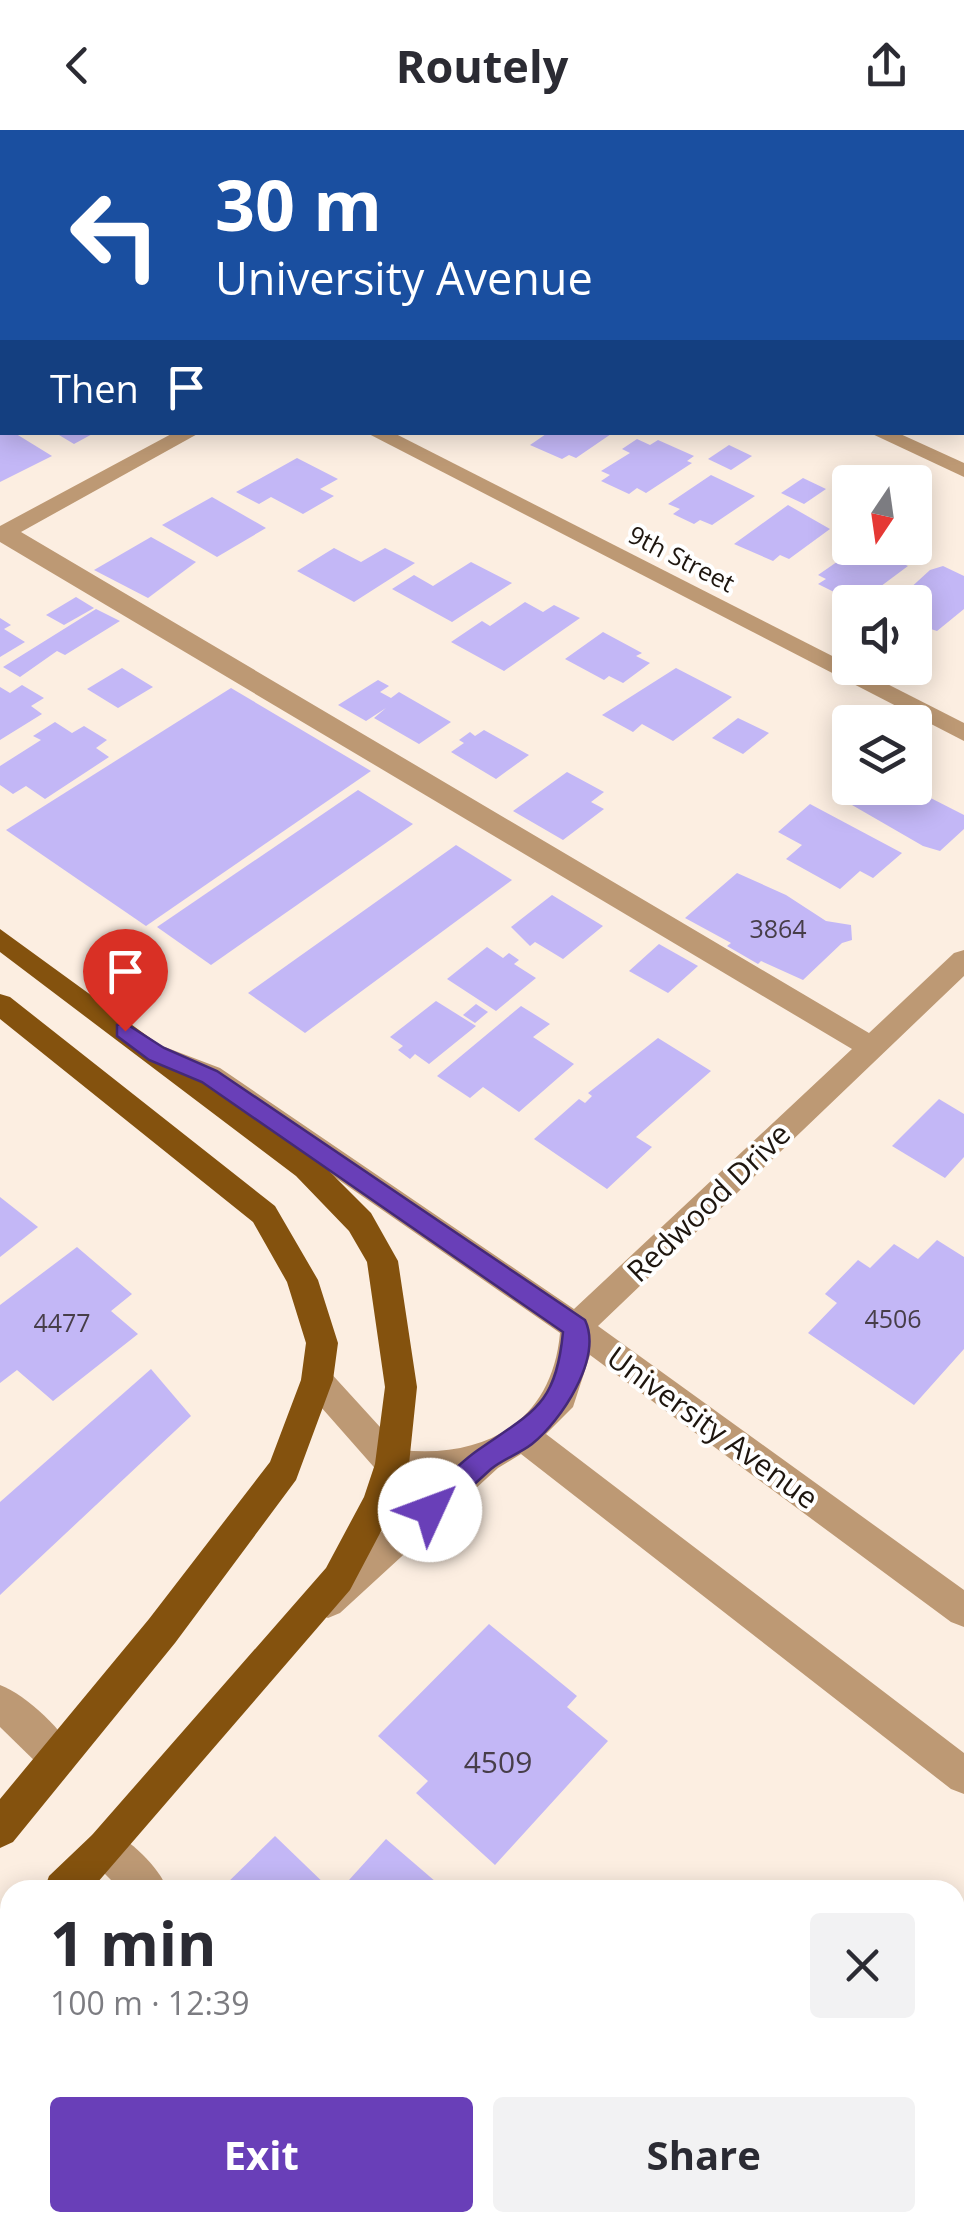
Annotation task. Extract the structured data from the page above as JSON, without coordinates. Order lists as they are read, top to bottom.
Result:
{
  "streets": {
    "main road": ["University Avenue"],
    "street": ["9th Street", "Redwood Drive"]
  },
  "crossings": [
    ["Redwood Drive", "University Avenue"]
  ],
  "house_numbers": [
    "3864",
    "4506",
    "4477",
    "4509"
  ],
  "north": "bottom",
  "page": {
    "header": "Routely",
    "turn": ["30 m", "University Avenue"],
    "then": "Then",
    "heading": ["1 min", "100 m · 12:39"],
    "buttons": ["Exit", "Share"]
  }
}
